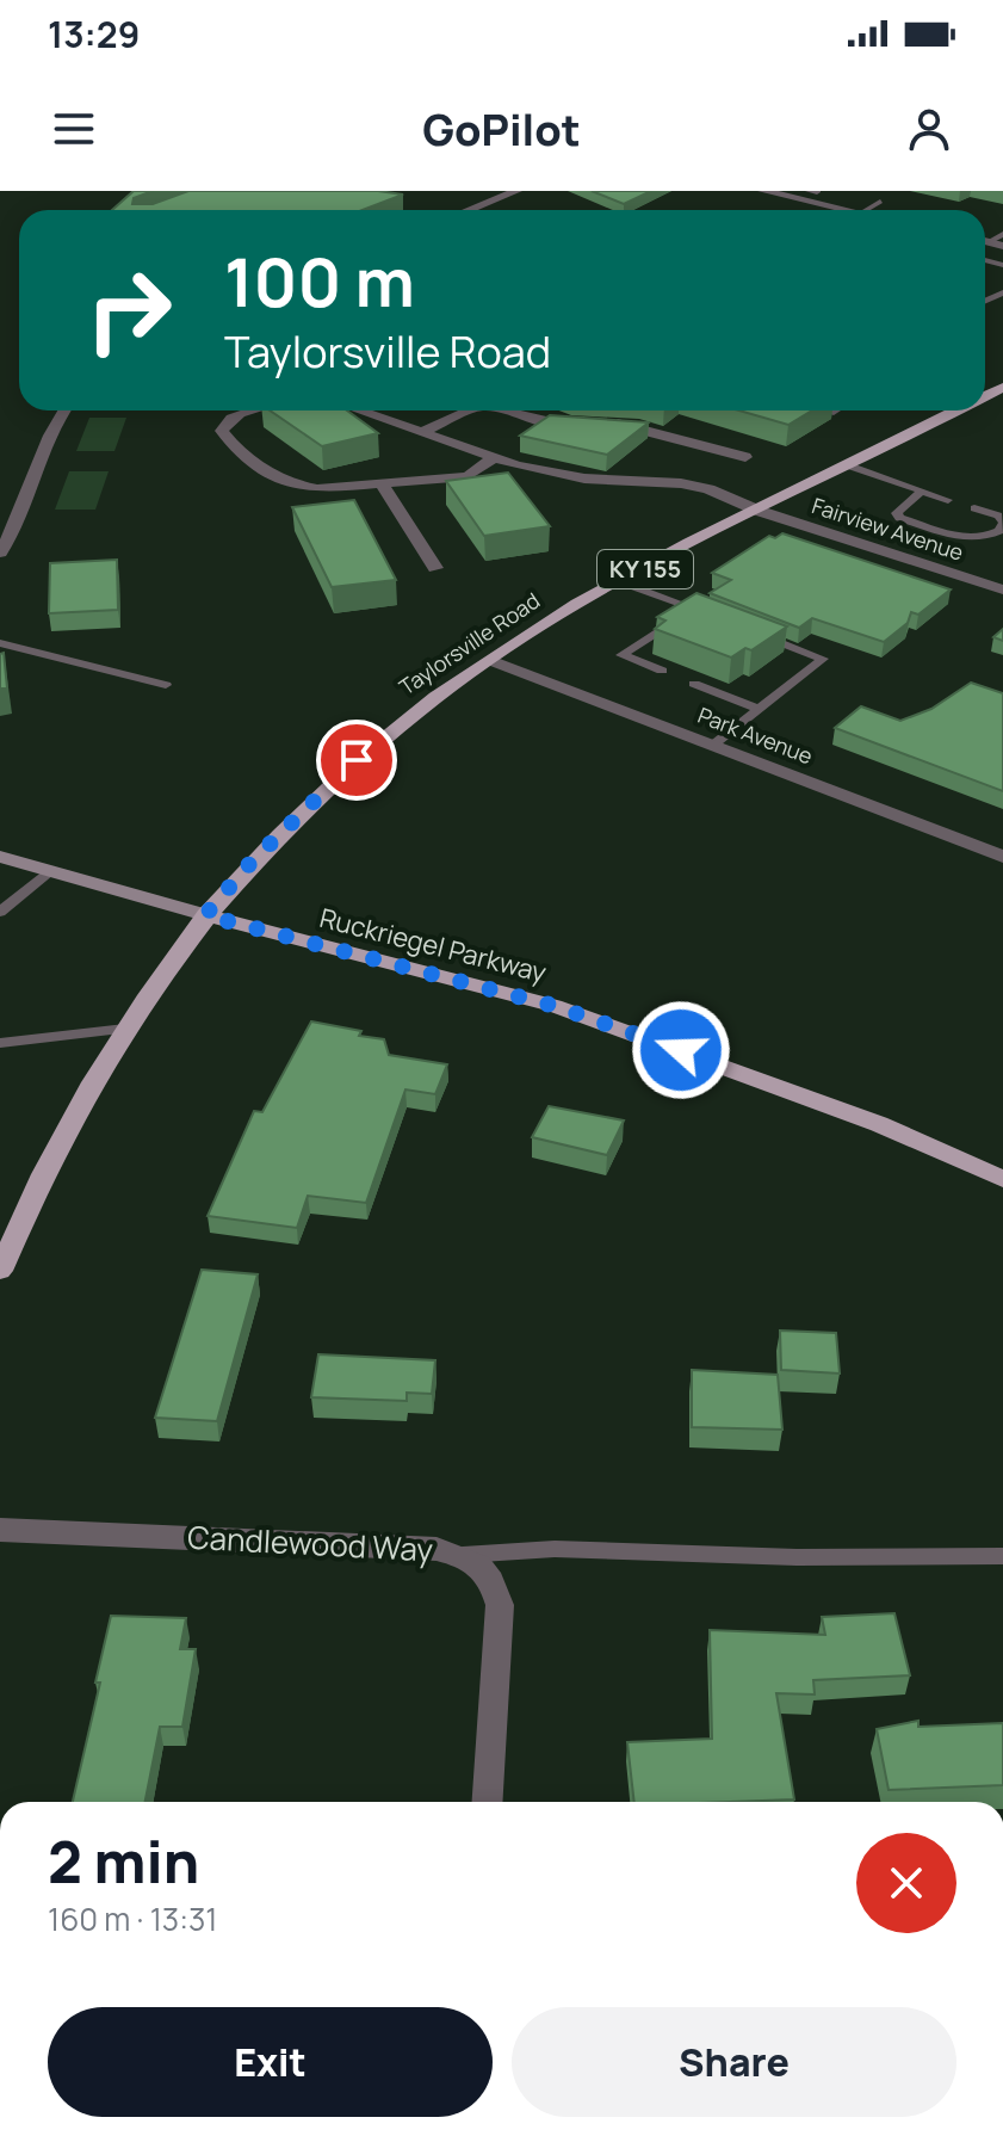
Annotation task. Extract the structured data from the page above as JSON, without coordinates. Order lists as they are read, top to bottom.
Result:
{
  "streets": {
    "main road": ["KY 155", "Taylorsville Road", "Ruckriegel Parkway"],
    "street": ["Fairview Avenue", "Park Avenue", "Candlewood Way"]
  },
  "crossings": [
    ["Fairview Avenue", "Taylorsville Road"],
    ["Taylorsville Road", "Park Avenue"],
    ["Taylorsville Road", "Ruckriegel Parkway"]
  ],
  "page": {
    "status": "13:29",
    "header": "GoPilot",
    "turn": ["100 m", "Taylorsville Road"],
    "heading": ["2 min", "160 m · 13:31"],
    "buttons": ["Exit", "Share"]
  }
}
